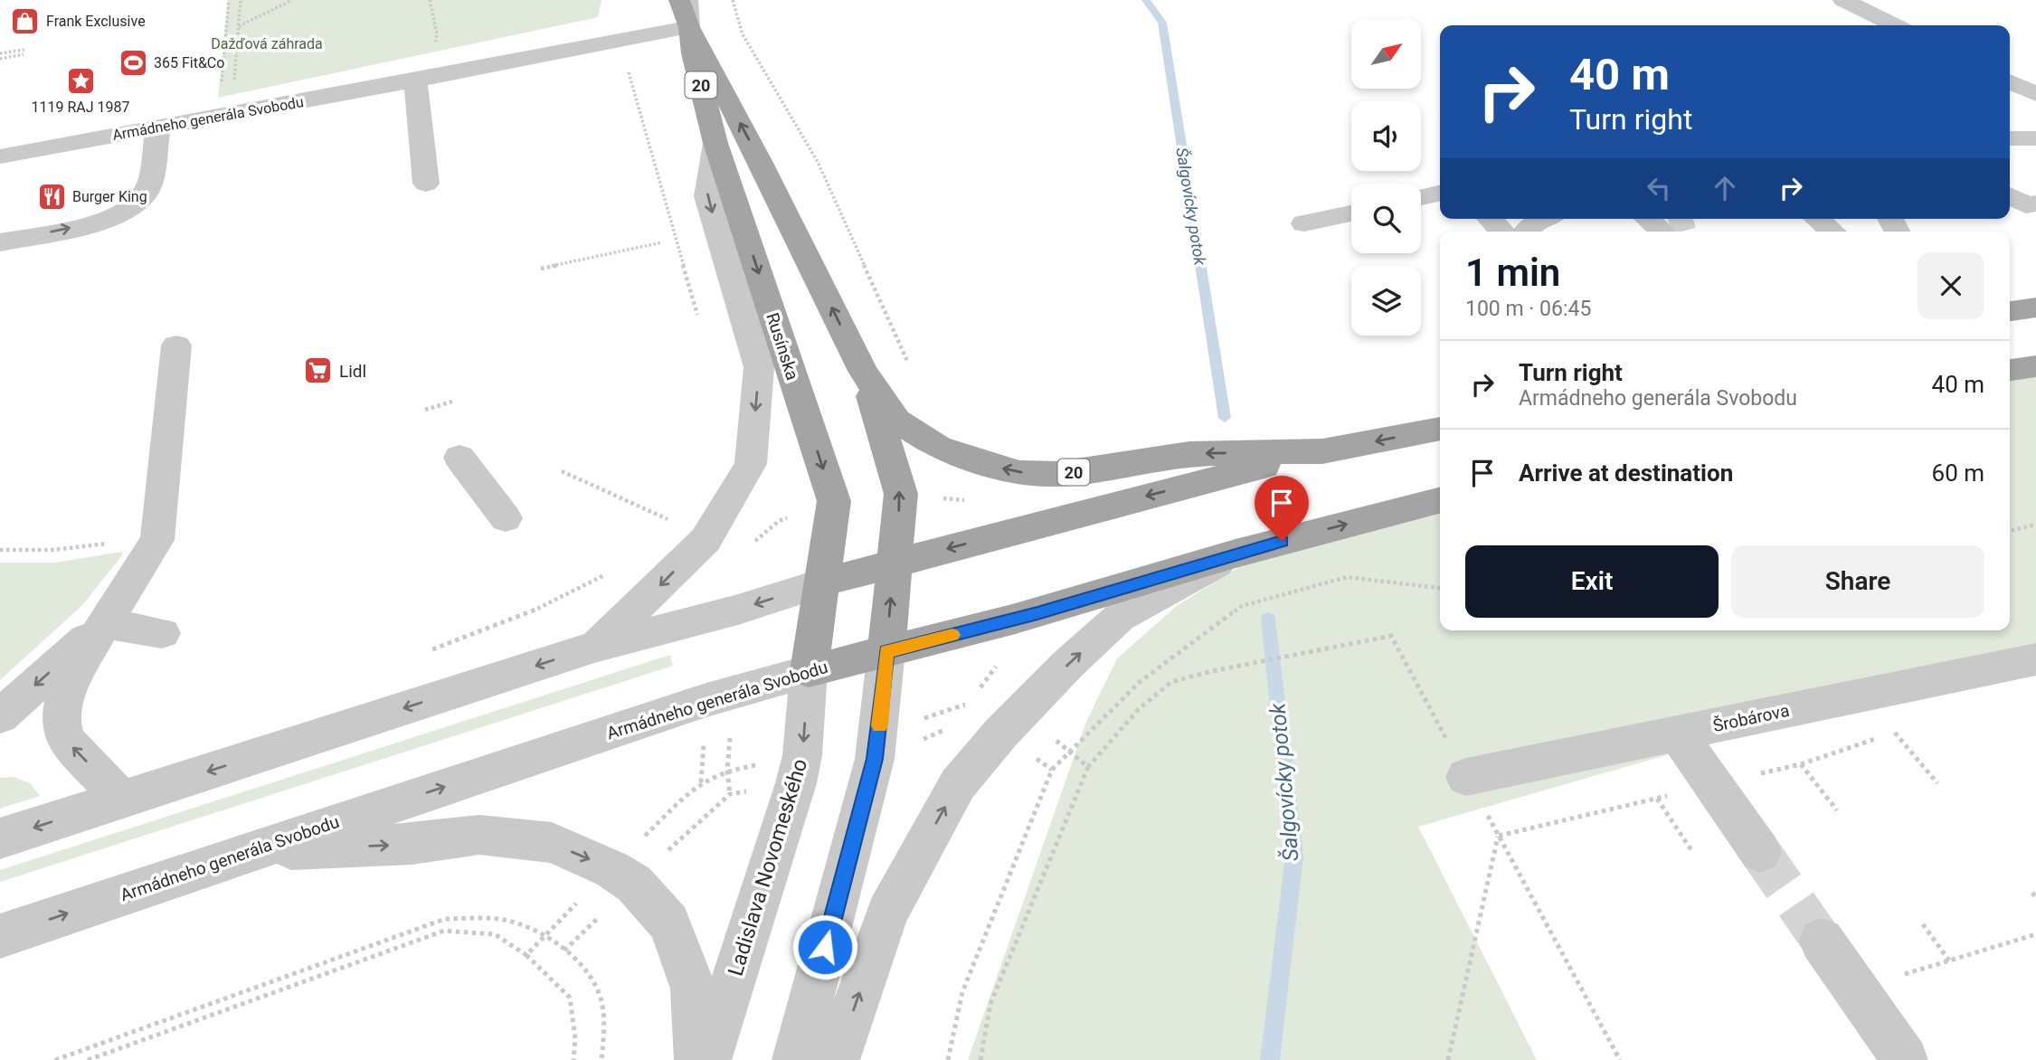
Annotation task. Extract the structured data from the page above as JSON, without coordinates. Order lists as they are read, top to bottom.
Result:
{
  "streets": {
    "main road": ["20", "Armádneho generála Svobodu", "Rusínska"],
    "street": ["Šrobárova", "Ladislava Novomeského"]
  },
  "crossings": [
    ["20", "Rusínska"],
    ["Armádneho generála Svobodu", "Rusínska"],
    ["Armádneho generála Svobodu", "Ladislava Novomeského"],
    ["Rusínska", "Ladislava Novomeského"]
  ],
  "water": ["Šalgovícky potok"],
  "parks": ["Dažďová záhrada"],
  "places": {
    "shop": ["Frank Exclusive"],
    "sports": ["365 Fit&Co"],
    "place": ["1119 RAJ 1987"],
    "restaurant": ["Burger King"],
    "supermarket": ["Lidl"]
  },
  "north": "top right",
  "page": {
    "turn": ["40 m", "Turn right"],
    "heading": ["1 min", "100 m · 06:45"],
    "list": [
      {
        "name": "Turn right",
        "note": "Armádneho generála Svobodu",
        "value": "40 m"
      },
      {
        "name": "Arrive at destination",
        "value": "60 m"
      }
    ],
    "buttons": ["Exit", "Share"]
  }
}
